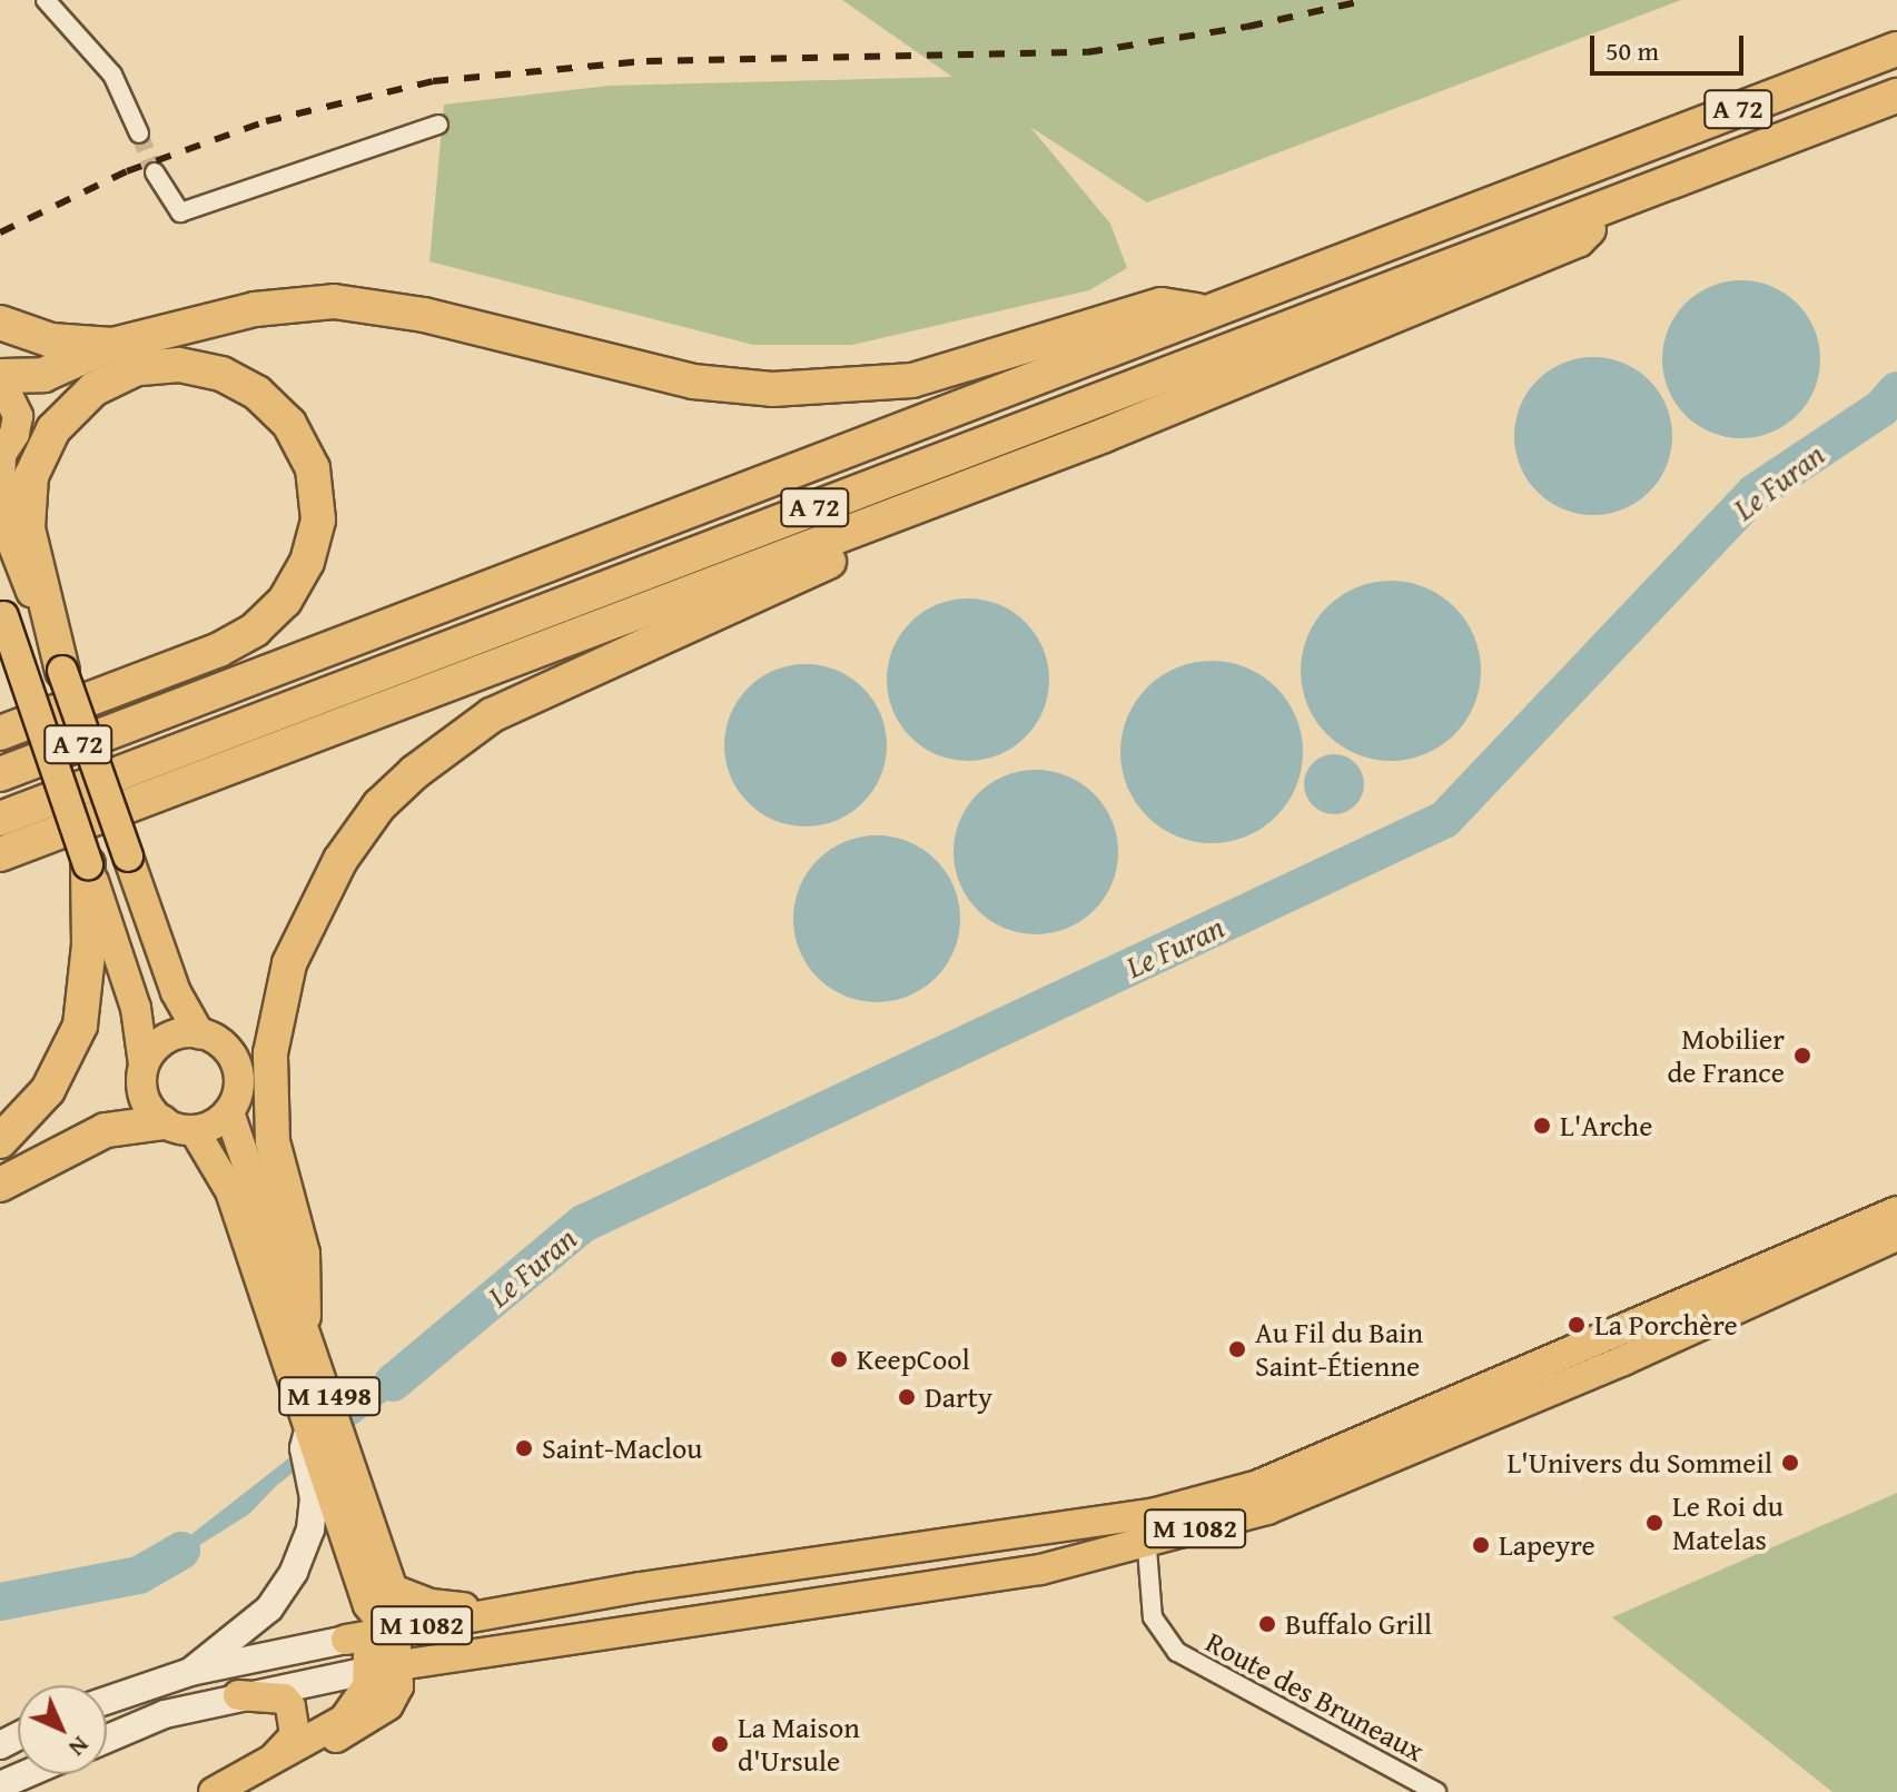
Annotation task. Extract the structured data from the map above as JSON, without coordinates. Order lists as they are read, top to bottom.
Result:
{
  "streets": {
    "highway": ["A 72"],
    "main road": ["M 1498", "M 1082"],
    "street": ["Route des Bruneaux"]
  },
  "crossings": [
    ["M 1498", "M 1082"],
    ["M 1082", "Route des Bruneaux"]
  ],
  "water": ["Le Furan"],
  "places": [
    "Mobilier de France",
    "L'Arche",
    "La Porchère",
    "Au Fil du Bain Saint-Étienne",
    "KeepCool",
    "Darty",
    "Saint-Maclou",
    "L'Univers du Sommeil",
    "Le Roi du Matelas",
    "Lapeyre",
    "Buffalo Grill",
    "La Maison d'Ursule"
  ],
  "scale_bar": "50 m",
  "north": "bottom right"
}
